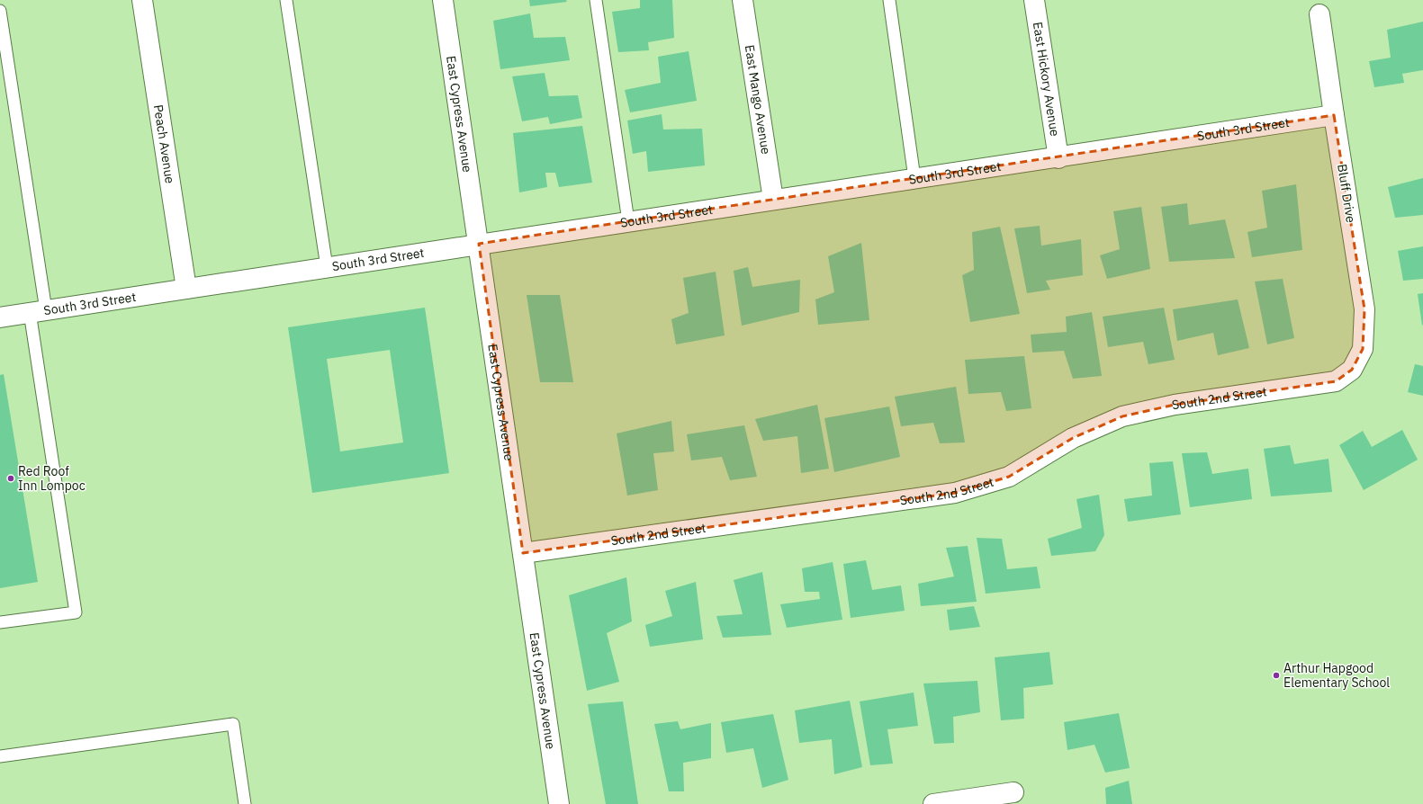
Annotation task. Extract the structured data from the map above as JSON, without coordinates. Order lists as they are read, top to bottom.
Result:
{
  "streets": {
    "street": [
      "East Hickory Avenue",
      "East Mango Avenue",
      "East Cypress Avenue",
      "South 3rd Street",
      "Peach Avenue",
      "Bluff Drive",
      "South 2nd Street"
    ]
  },
  "crossings": [
    ["East Hickory Avenue", "South 3rd Street"],
    ["East Mango Avenue", "South 3rd Street"],
    ["East Cypress Avenue", "South 3rd Street"],
    ["East Cypress Avenue", "South 2nd Street"],
    ["South 3rd Street", "Peach Avenue"],
    ["South 3rd Street", "Bluff Drive"],
    ["Bluff Drive", "South 2nd Street"]
  ],
  "places": ["Red Roof Inn Lompoc", "Arthur Hapgood Elementary School"]
}
